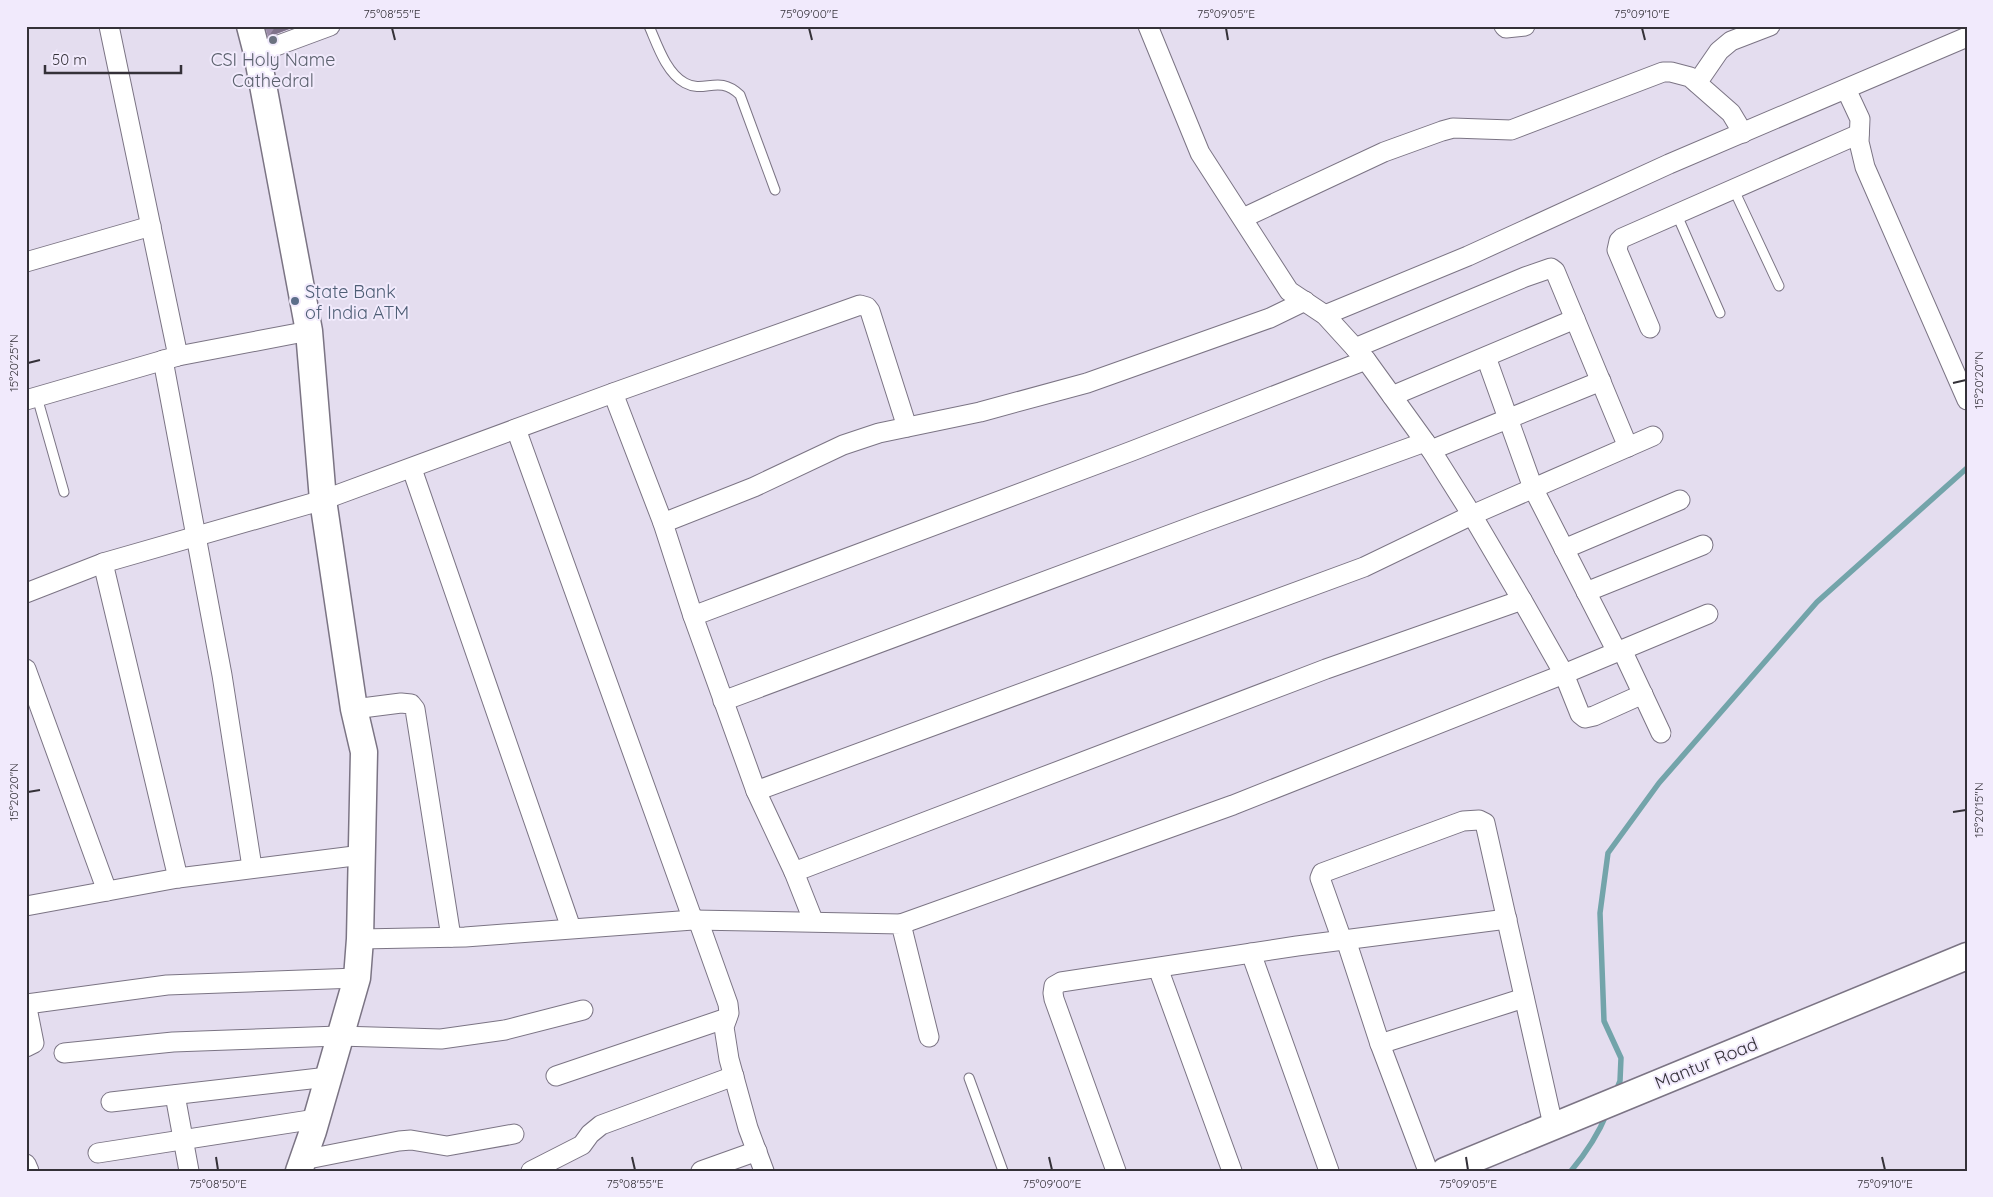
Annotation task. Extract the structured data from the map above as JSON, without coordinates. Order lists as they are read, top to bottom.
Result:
{
  "streets": {
    "street": ["Mantur Road"]
  },
  "places": ["CSI Holy Name Cathedral", "State Bank of India ATM"],
  "scale_bar": "50 m",
  "coordinates": [
    "75°08'55\"E",
    "75°09'00\"E",
    "75°09'05\"E",
    "75°09'10\"E",
    "15°20'25\"N",
    "15°20'20\"N",
    "15°20'15\"N",
    "75°08'50\"E"
  ]
}
